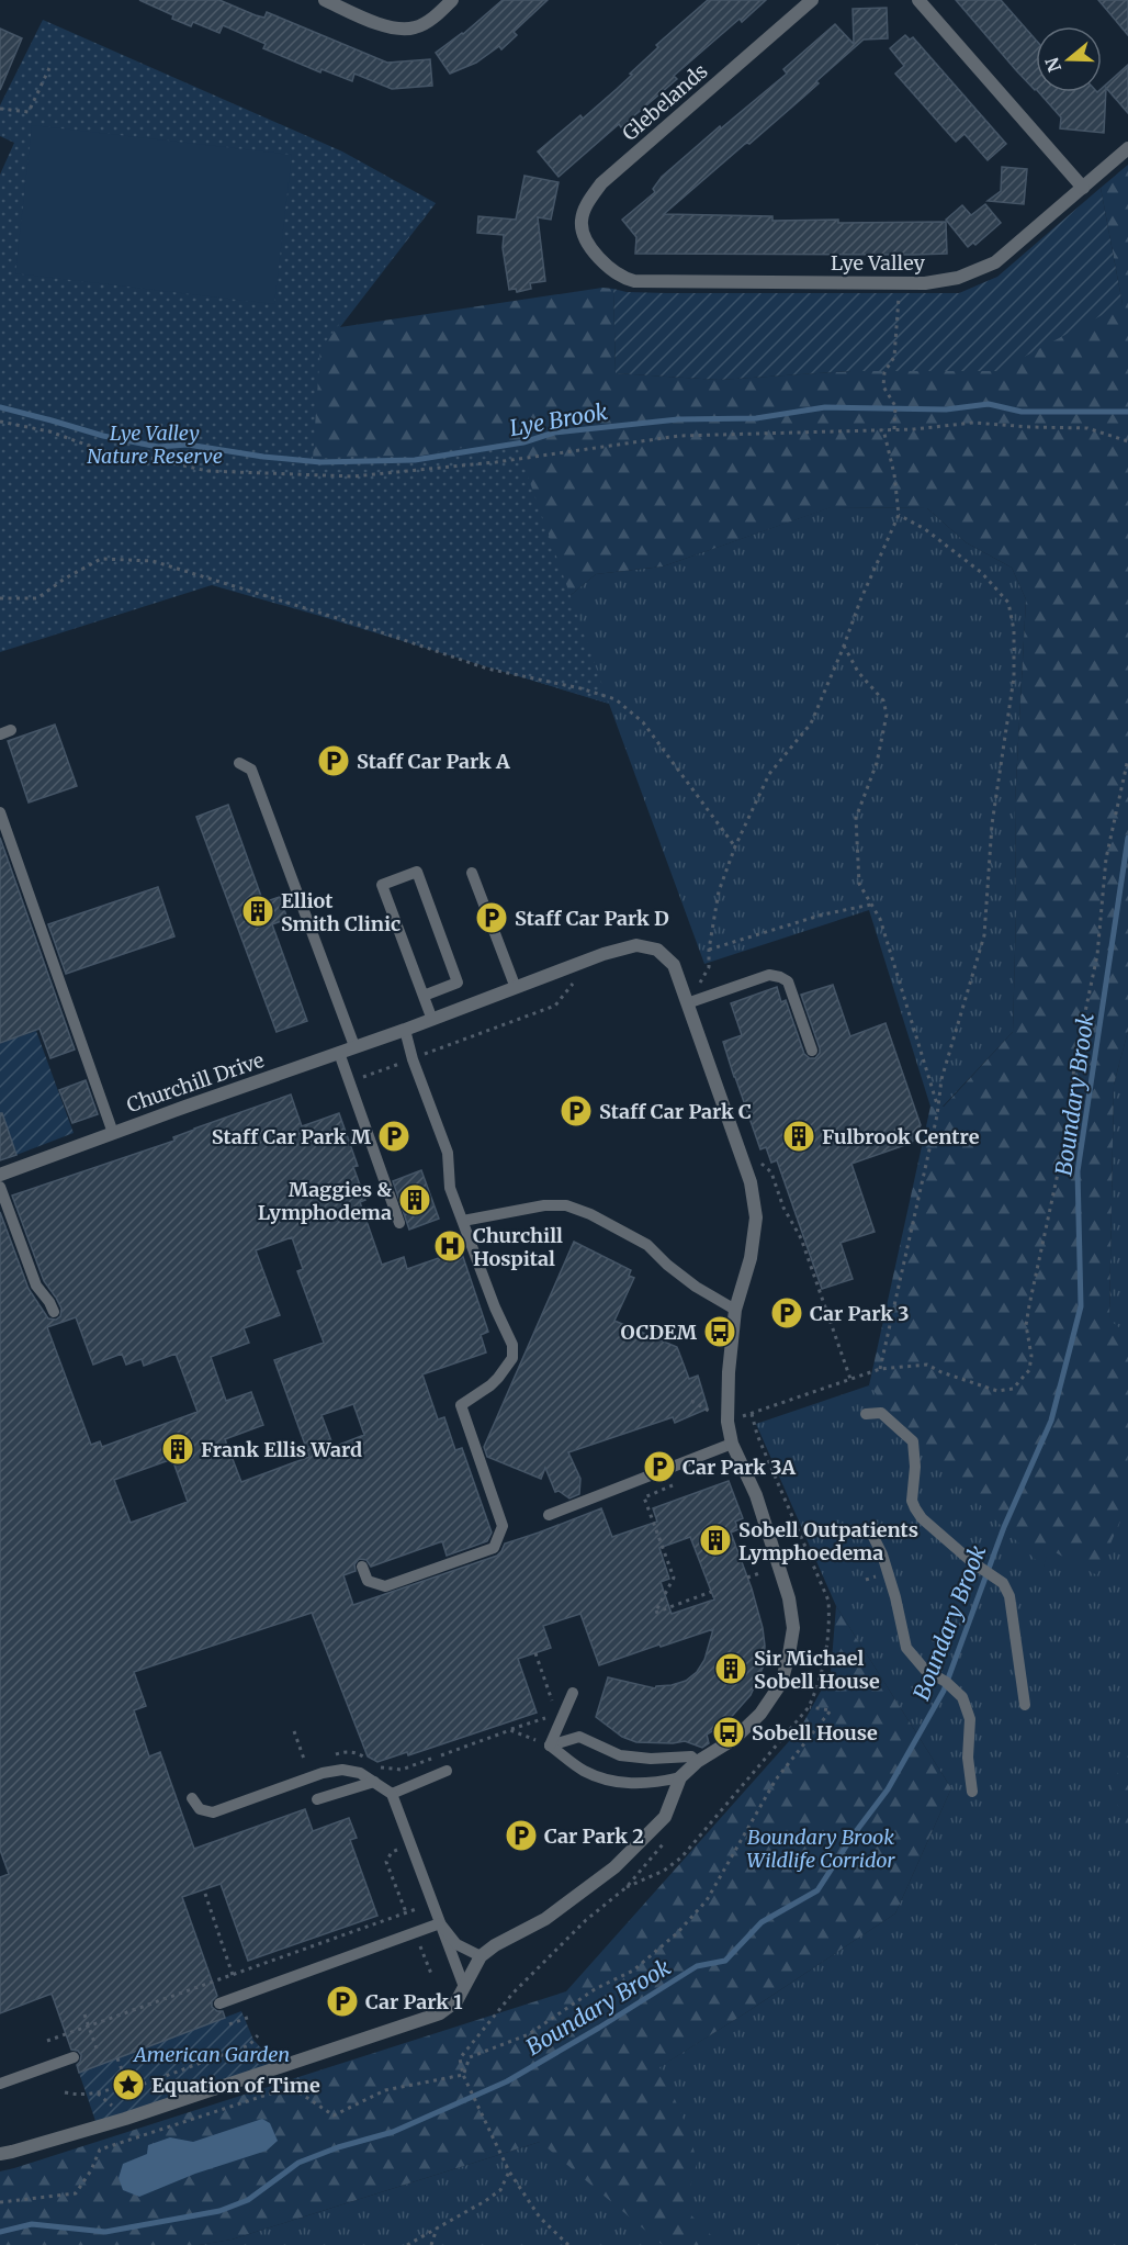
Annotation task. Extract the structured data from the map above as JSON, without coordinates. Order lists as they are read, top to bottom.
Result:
{
  "streets": {
    "street": ["Glebelands", "Lye Valley", "Churchill Drive"]
  },
  "crossings": [
    ["Glebelands", "Lye Valley"]
  ],
  "water": ["Lye Brook", "Boundary Brook"],
  "parks": ["Lye Valley Nature Reserve", "Boundary Brook Wildlife Corridor", "American Garden"],
  "places": {
    "parking": [
      "Staff Car Park A",
      "Staff Car Park D",
      "Staff Car Park C",
      "Staff Car Park M",
      "Car Park 3",
      "Car Park 3A",
      "Car Park 2",
      "Car Park 1"
    ],
    "building": [
      "Elliot Smith Clinic",
      "Fulbrook Centre",
      "Maggies & Lymphodema",
      "Frank Ellis Ward",
      "Sobell Outpatients Lymphoedema",
      "Sir Michael Sobell House"
    ],
    "hospital": ["Churchill Hospital"],
    "bus stop": ["OCDEM", "Sobell House"],
    "place": ["Equation of Time"]
  },
  "north": "left"
}
